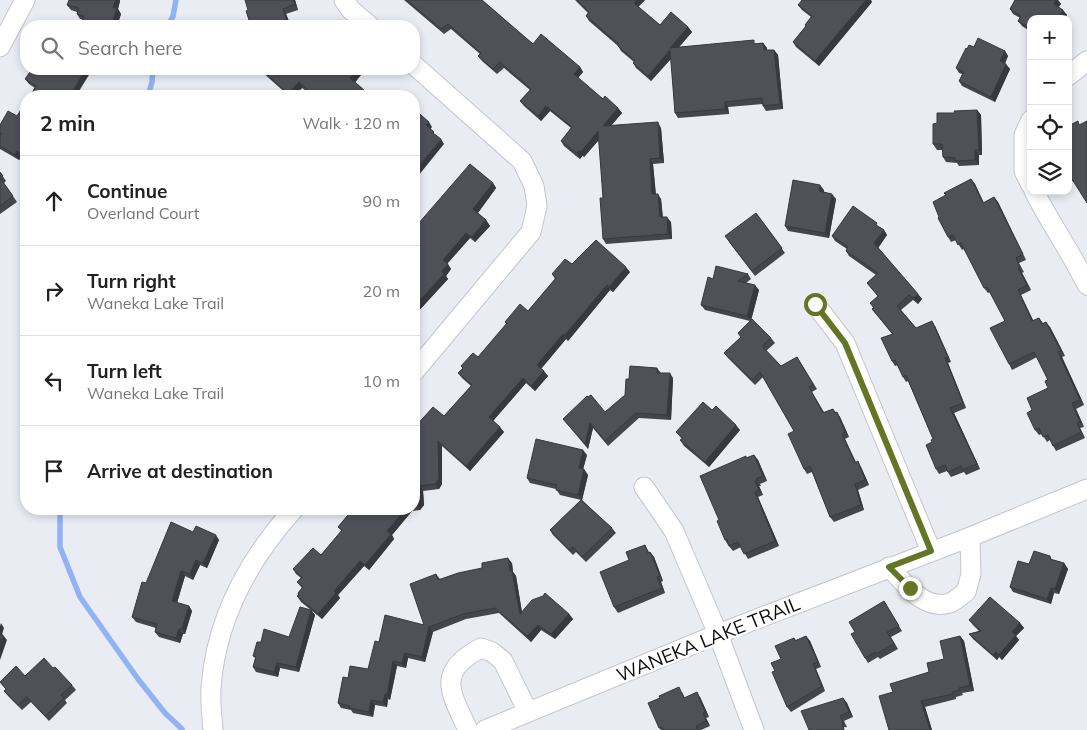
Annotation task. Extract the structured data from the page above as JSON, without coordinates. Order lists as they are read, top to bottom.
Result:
{
  "streets": {
    "street": ["WANEKA LAKE TRAIL"]
  },
  "page": {
    "map_buttons": ["+", "−"],
    "search": "Search here",
    "heading": ["2 min", "Walk · 120 m"],
    "list": [
      ["Continue", "Overland Court", "90 m"],
      ["Turn right", "Waneka Lake Trail", "20 m"],
      ["Turn left", "Waneka Lake Trail", "10 m"],
      "Arrive at destination"
    ]
  }
}
